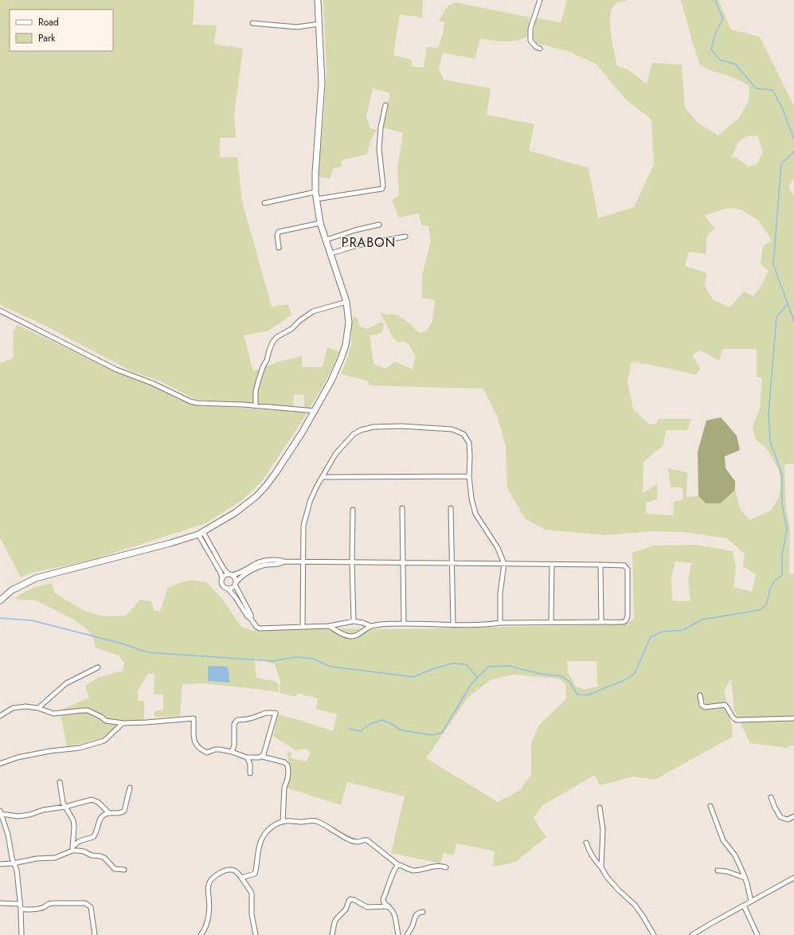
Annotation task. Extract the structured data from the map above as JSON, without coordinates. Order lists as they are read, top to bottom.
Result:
{
  "districts": ["PRABON"],
  "legend": ["Road", "Park"]
}
